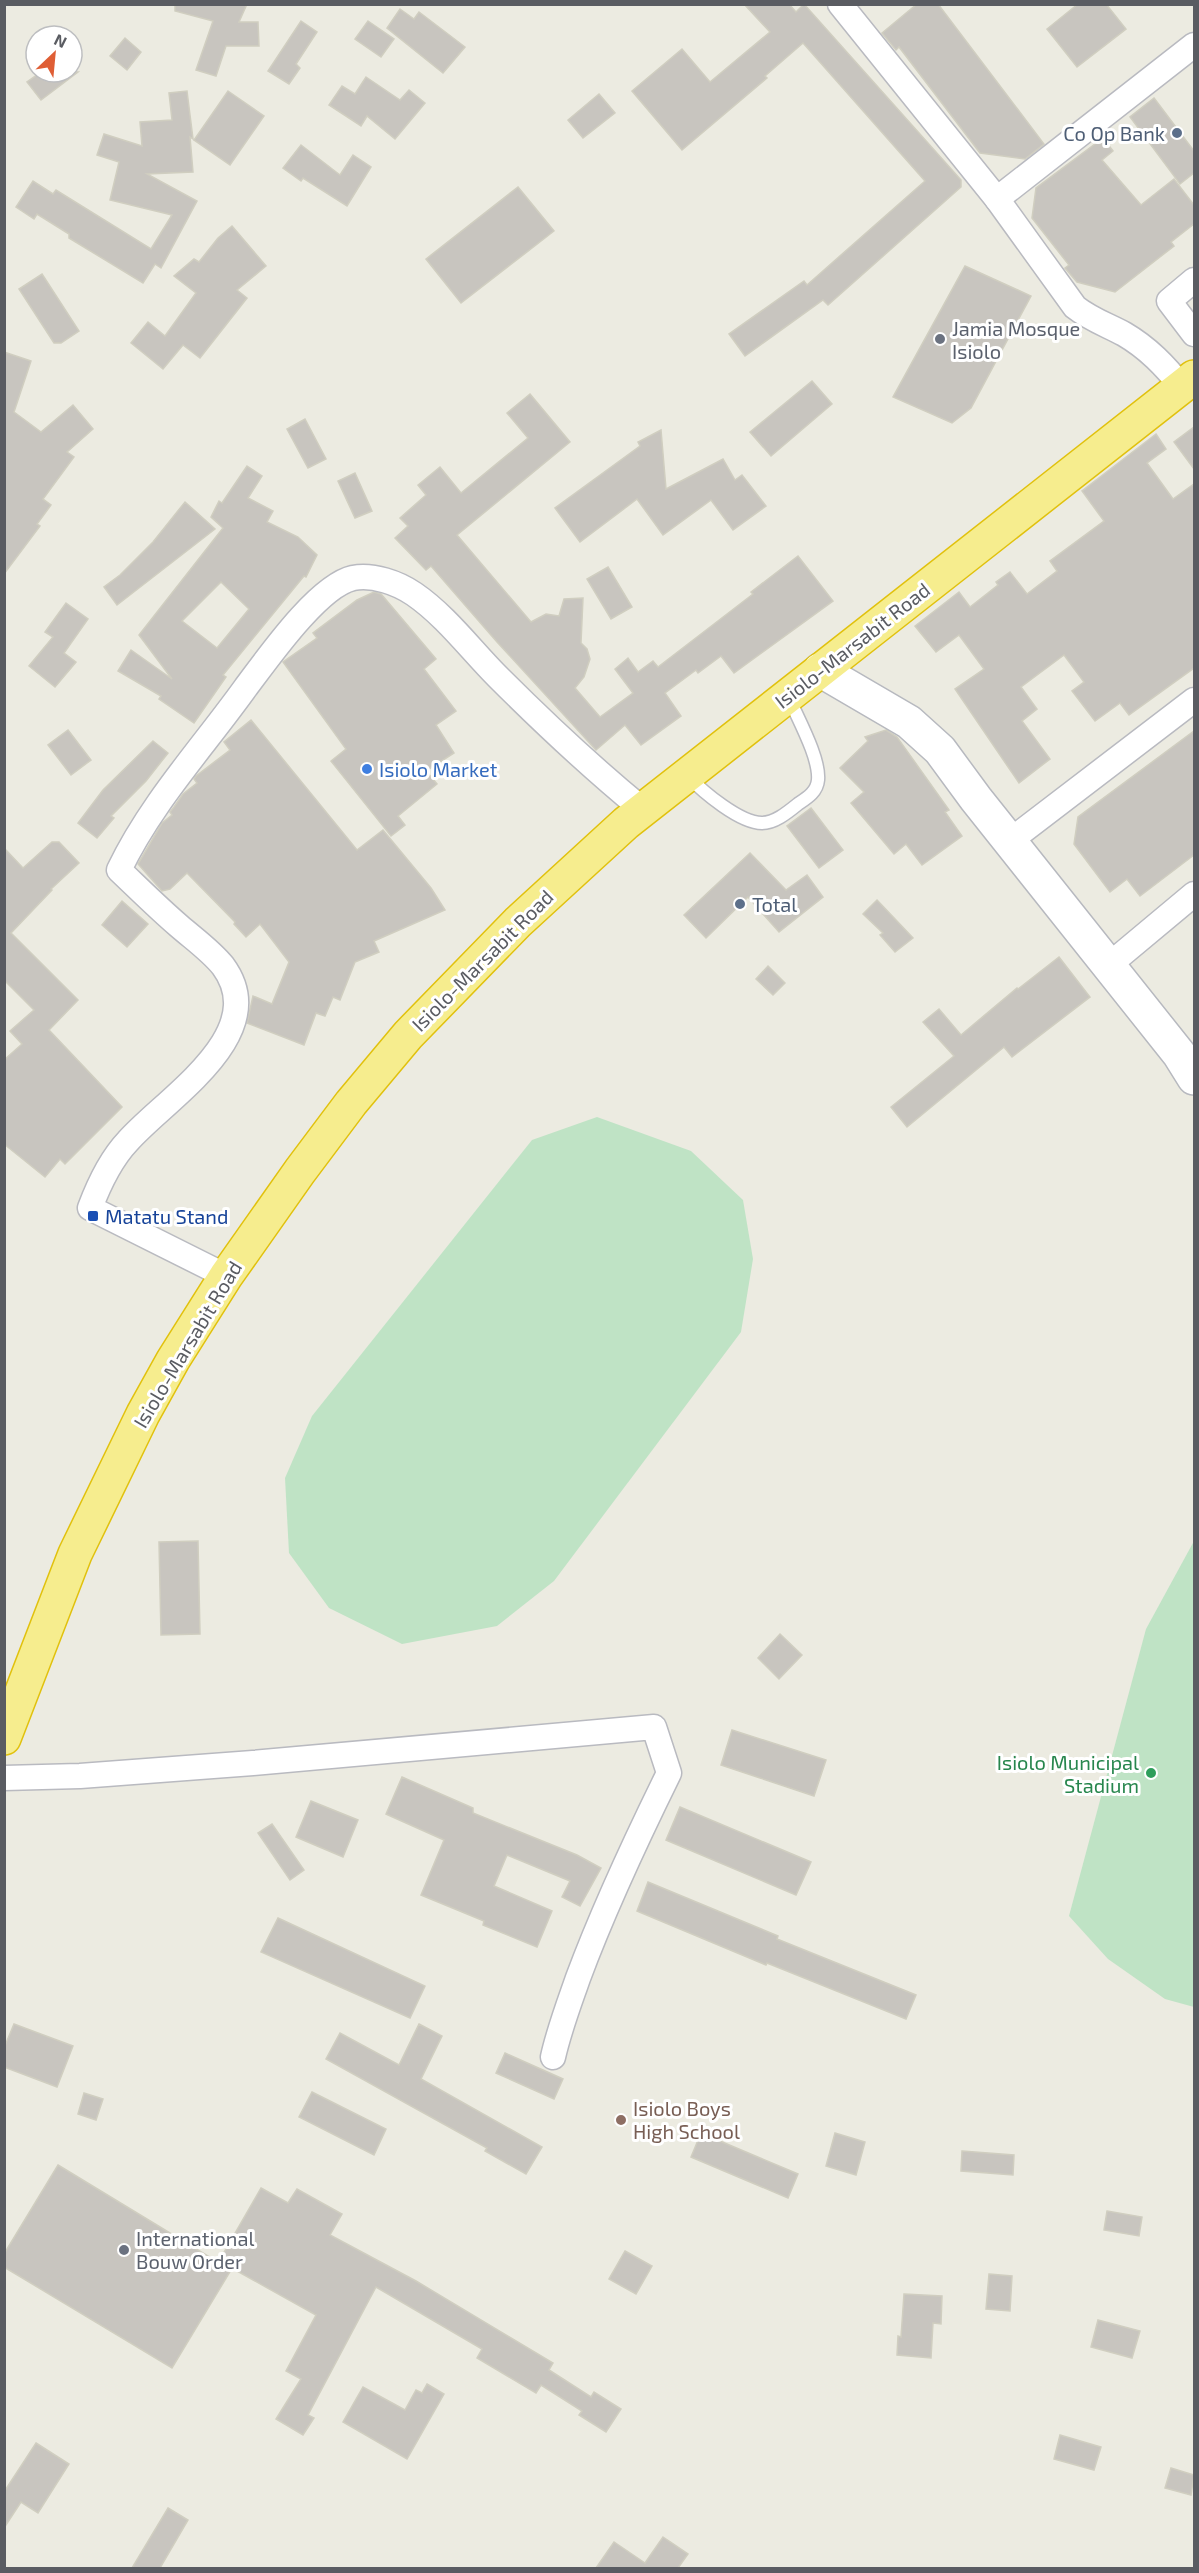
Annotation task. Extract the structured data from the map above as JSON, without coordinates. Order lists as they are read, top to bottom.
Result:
{
  "streets": {
    "highway": ["Isiolo-Marsabit Road"]
  },
  "places": {
    "other": [
      "Co Op Bank",
      "Jamia Mosque Isiolo",
      "Isiolo Market",
      "Total",
      "Isiolo Municipal Stadium",
      "Isiolo Boys High School",
      "International Bouw Order"
    ],
    "transit": ["Matatu Stand"]
  },
  "north": "top right"
}
